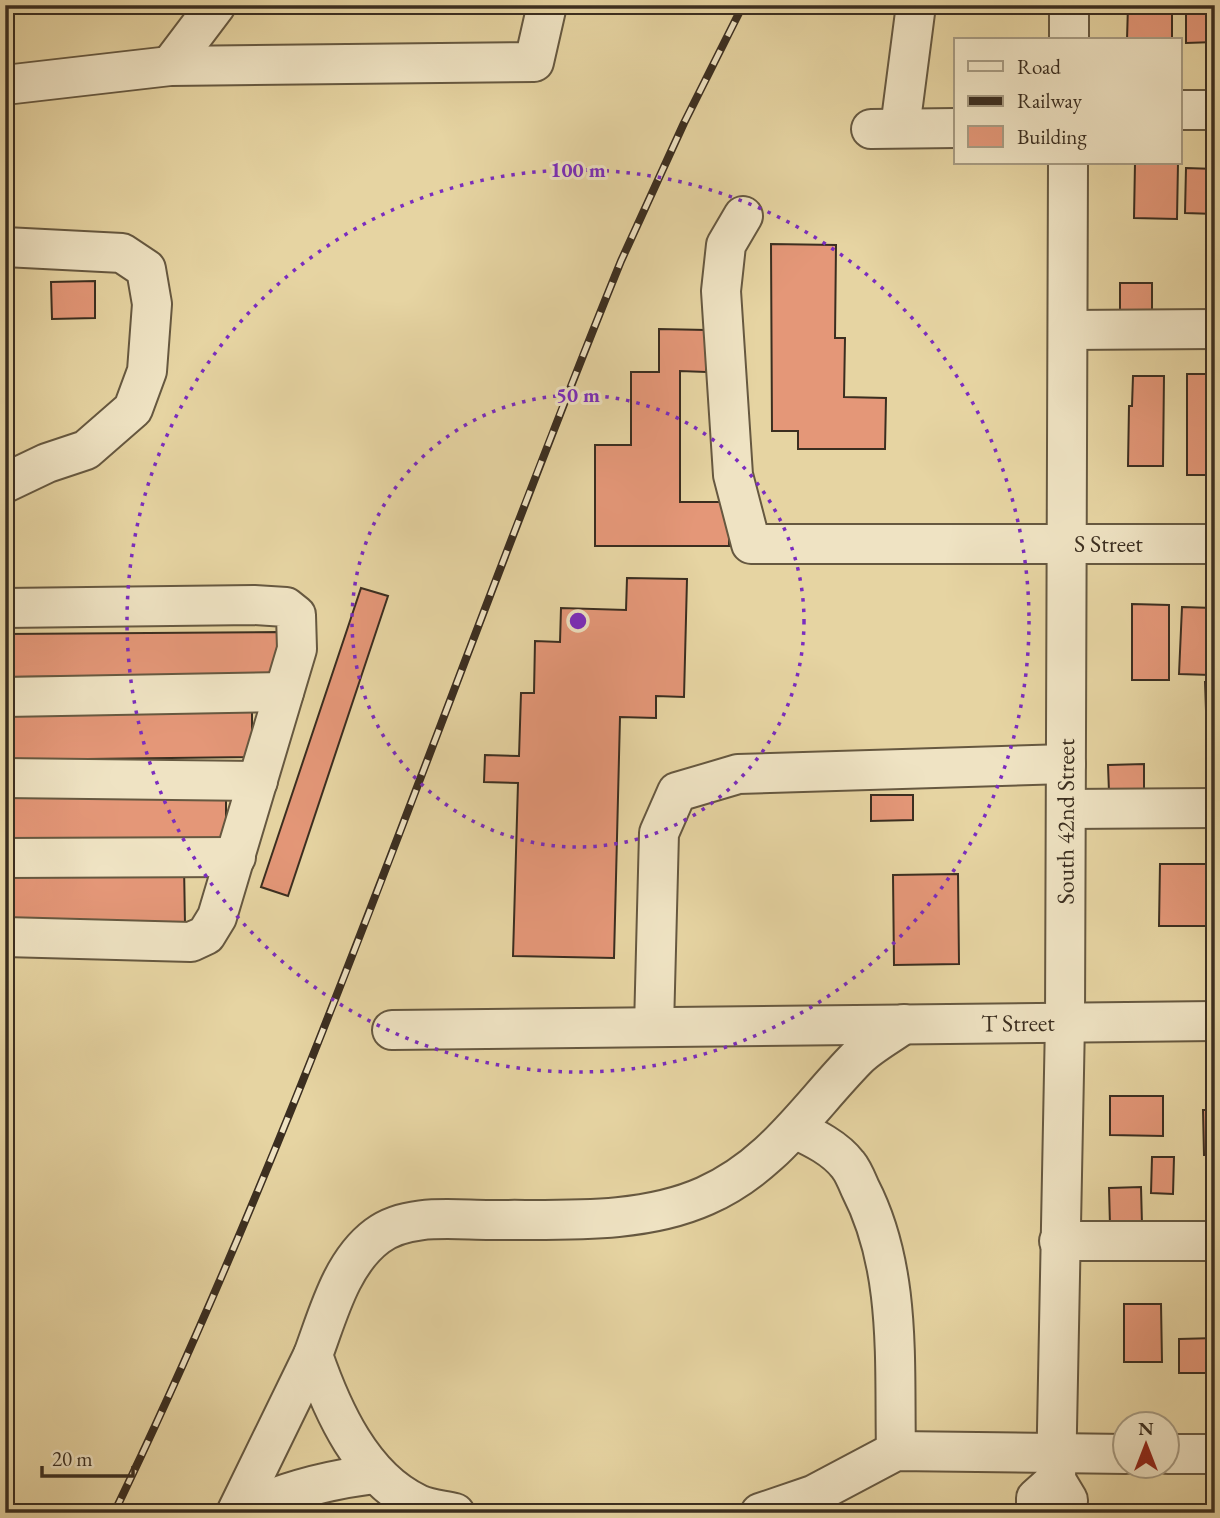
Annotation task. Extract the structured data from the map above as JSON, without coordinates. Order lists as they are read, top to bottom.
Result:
{
  "streets": {
    "street": ["S Street", "South 42nd Street", "T Street"]
  },
  "crossings": [
    ["S Street", "South 42nd Street"],
    ["South 42nd Street", "T Street"]
  ],
  "legend": ["Road", "Railway", "Building"],
  "scale_bar": "20 m",
  "north": "top",
  "rings": ["100 m", "50 m"]
}
